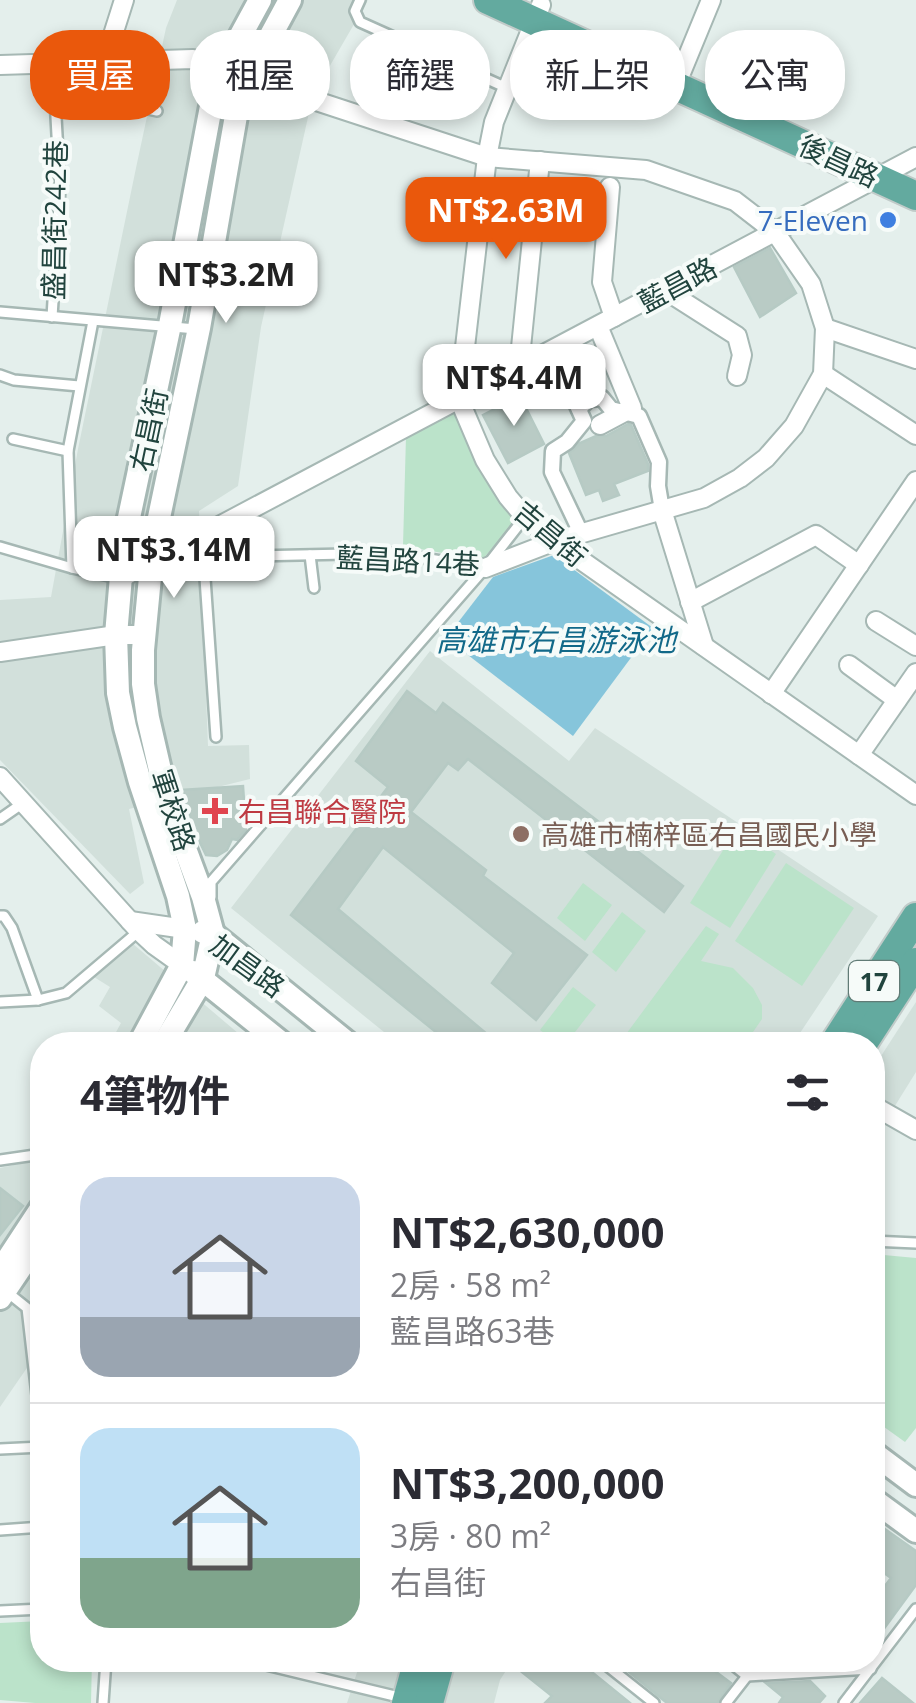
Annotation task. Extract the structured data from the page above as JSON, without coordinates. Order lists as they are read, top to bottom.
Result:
{
  "streets": {
    "main road": ["後昌路", "17"],
    "street": [
      "藍昌路",
      "右昌街",
      "吉昌街",
      "藍昌路14巷",
      "軍校路",
      "加昌路"
    ],
    "lane": ["盛昌街242巷"]
  },
  "crossings": [
    ["後昌路", "藍昌路"],
    ["後昌路", "吉昌街"],
    ["藍昌路", "右昌街"],
    ["藍昌路", "吉昌街"],
    ["藍昌路", "軍校路"],
    ["右昌街", "軍校路"],
    ["吉昌街", "藍昌路14巷"],
    ["軍校路", "加昌路"]
  ],
  "water": ["高雄市右昌游泳池"],
  "places": {
    "other": ["7-Eleven", "高雄市楠梓區右昌國民小學"],
    "health": ["右昌聯合醫院"]
  },
  "page": {
    "chip": [
      "買屋",
      "租屋",
      "篩選",
      "新上架",
      "公寓"
    ],
    "price": [
      "NT$2.63M",
      "NT$3.2M",
      "NT$4.4M",
      "NT$3.14M"
    ],
    "heading": "4筆物件",
    "list": [
      {
        "name": "NT$2,630,000",
        "note": "2房 · 58 m² · 藍昌路63巷"
      },
      {
        "name": "NT$3,200,000",
        "note": "3房 · 80 m² · 右昌街"
      }
    ]
  }
}
